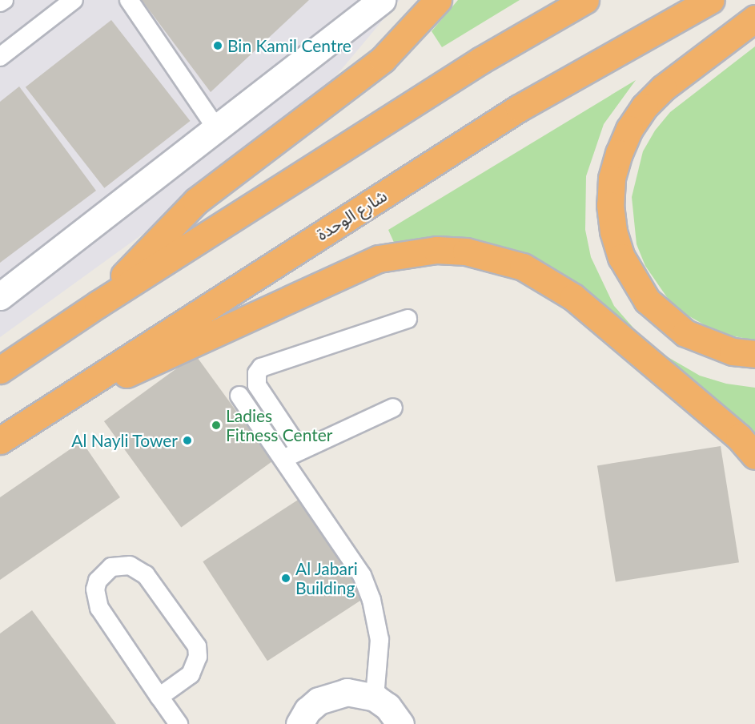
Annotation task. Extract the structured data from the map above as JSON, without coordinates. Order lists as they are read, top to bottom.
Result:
{
  "streets": {
    "highway": ["شارع الوحدة"]
  },
  "places": [
    "Bin Kamil Centre",
    "Ladies Fitness Center",
    "Al Nayli Tower",
    "Al Jabari Building"
  ]
}
